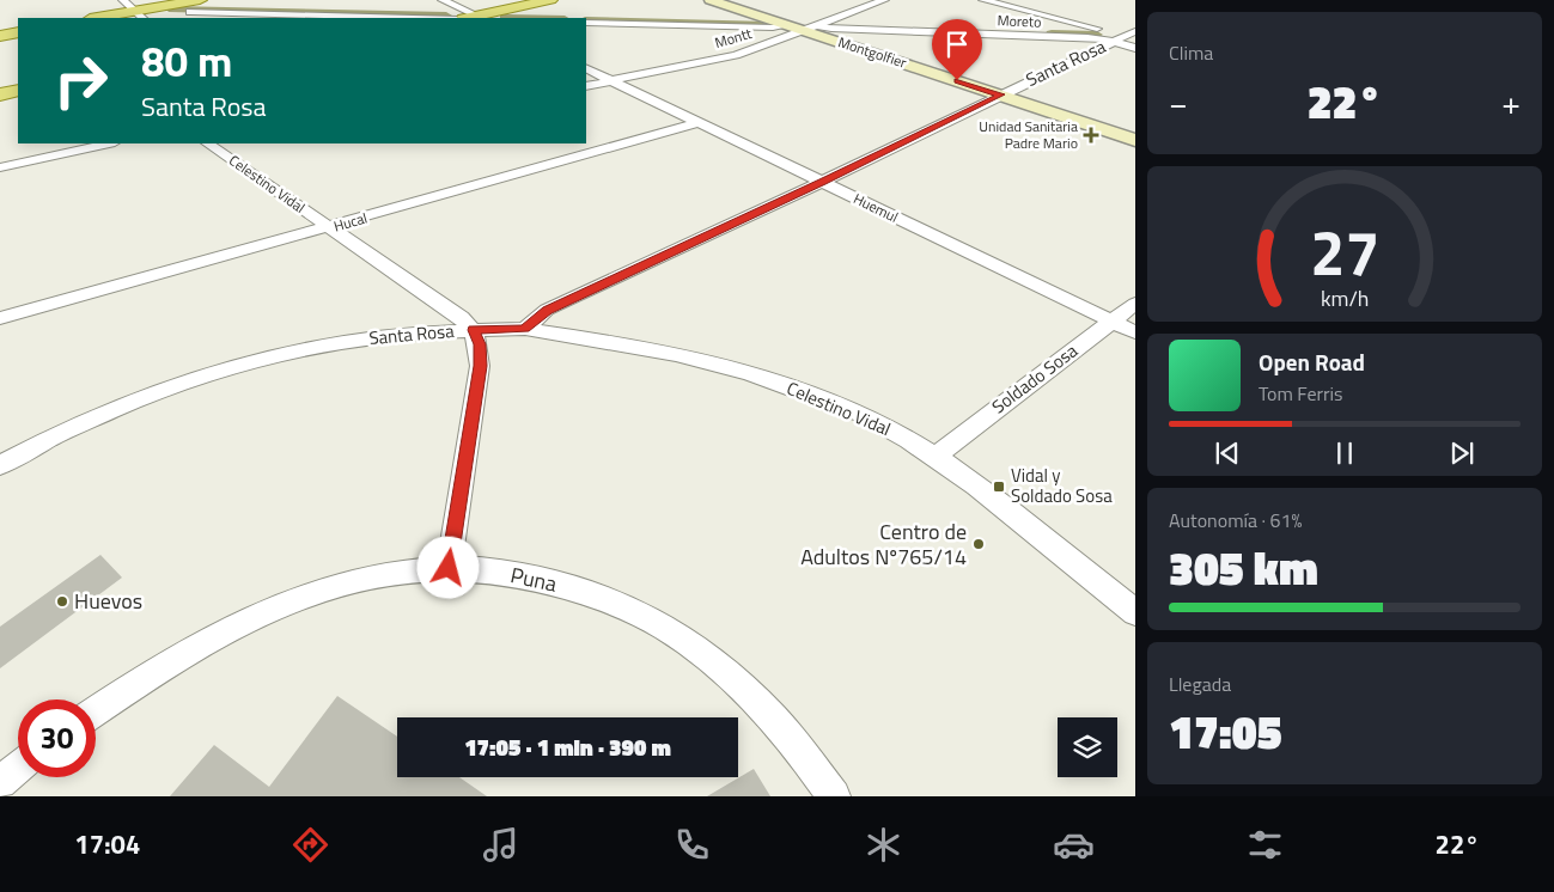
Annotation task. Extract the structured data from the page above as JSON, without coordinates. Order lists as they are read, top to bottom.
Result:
{
  "streets": {
    "street": [
      "Moreto",
      "Montt",
      "Montgolfier",
      "Santa Rosa",
      "Celestino Vidal",
      "Huemul",
      "Hucal",
      "Soldado Sosa",
      "Puna"
    ]
  },
  "crossings": [
    ["Moreto", "Montt"],
    ["Moreto", "Montgolfier"],
    ["Moreto", "Santa Rosa"],
    ["Montt", "Montgolfier"],
    ["Montt", "Huemul"],
    ["Montgolfier", "Santa Rosa"],
    ["Santa Rosa", "Celestino Vidal"],
    ["Santa Rosa", "Huemul"],
    ["Celestino Vidal", "Hucal"],
    ["Celestino Vidal", "Soldado Sosa"],
    ["Huemul", "Hucal"],
    ["Huemul", "Soldado Sosa"]
  ],
  "places": {
    "health": ["Unidad Sanitaria Padre Mario"],
    "transit": ["Vidal y Soldado Sosa"],
    "other": ["Centro de Adultos Nº765/14", "Huevos"]
  },
  "page": {
    "tile": [
      "Clima",
      ["Autonomía · 61%", "305 km"],
      ["Llegada", "17:05"]
    ],
    "turn": ["80 m", "Santa Rosa"],
    "heat": ["−", "22°", "+"],
    "song": ["Open Road", "Tom Ferris"],
    "limit": "30",
    "trip": "17:05 · 1 min · 390 m",
    "tabs": ["17:04", "22°"],
    "gauge": ["27", "km/h"]
  }
}
